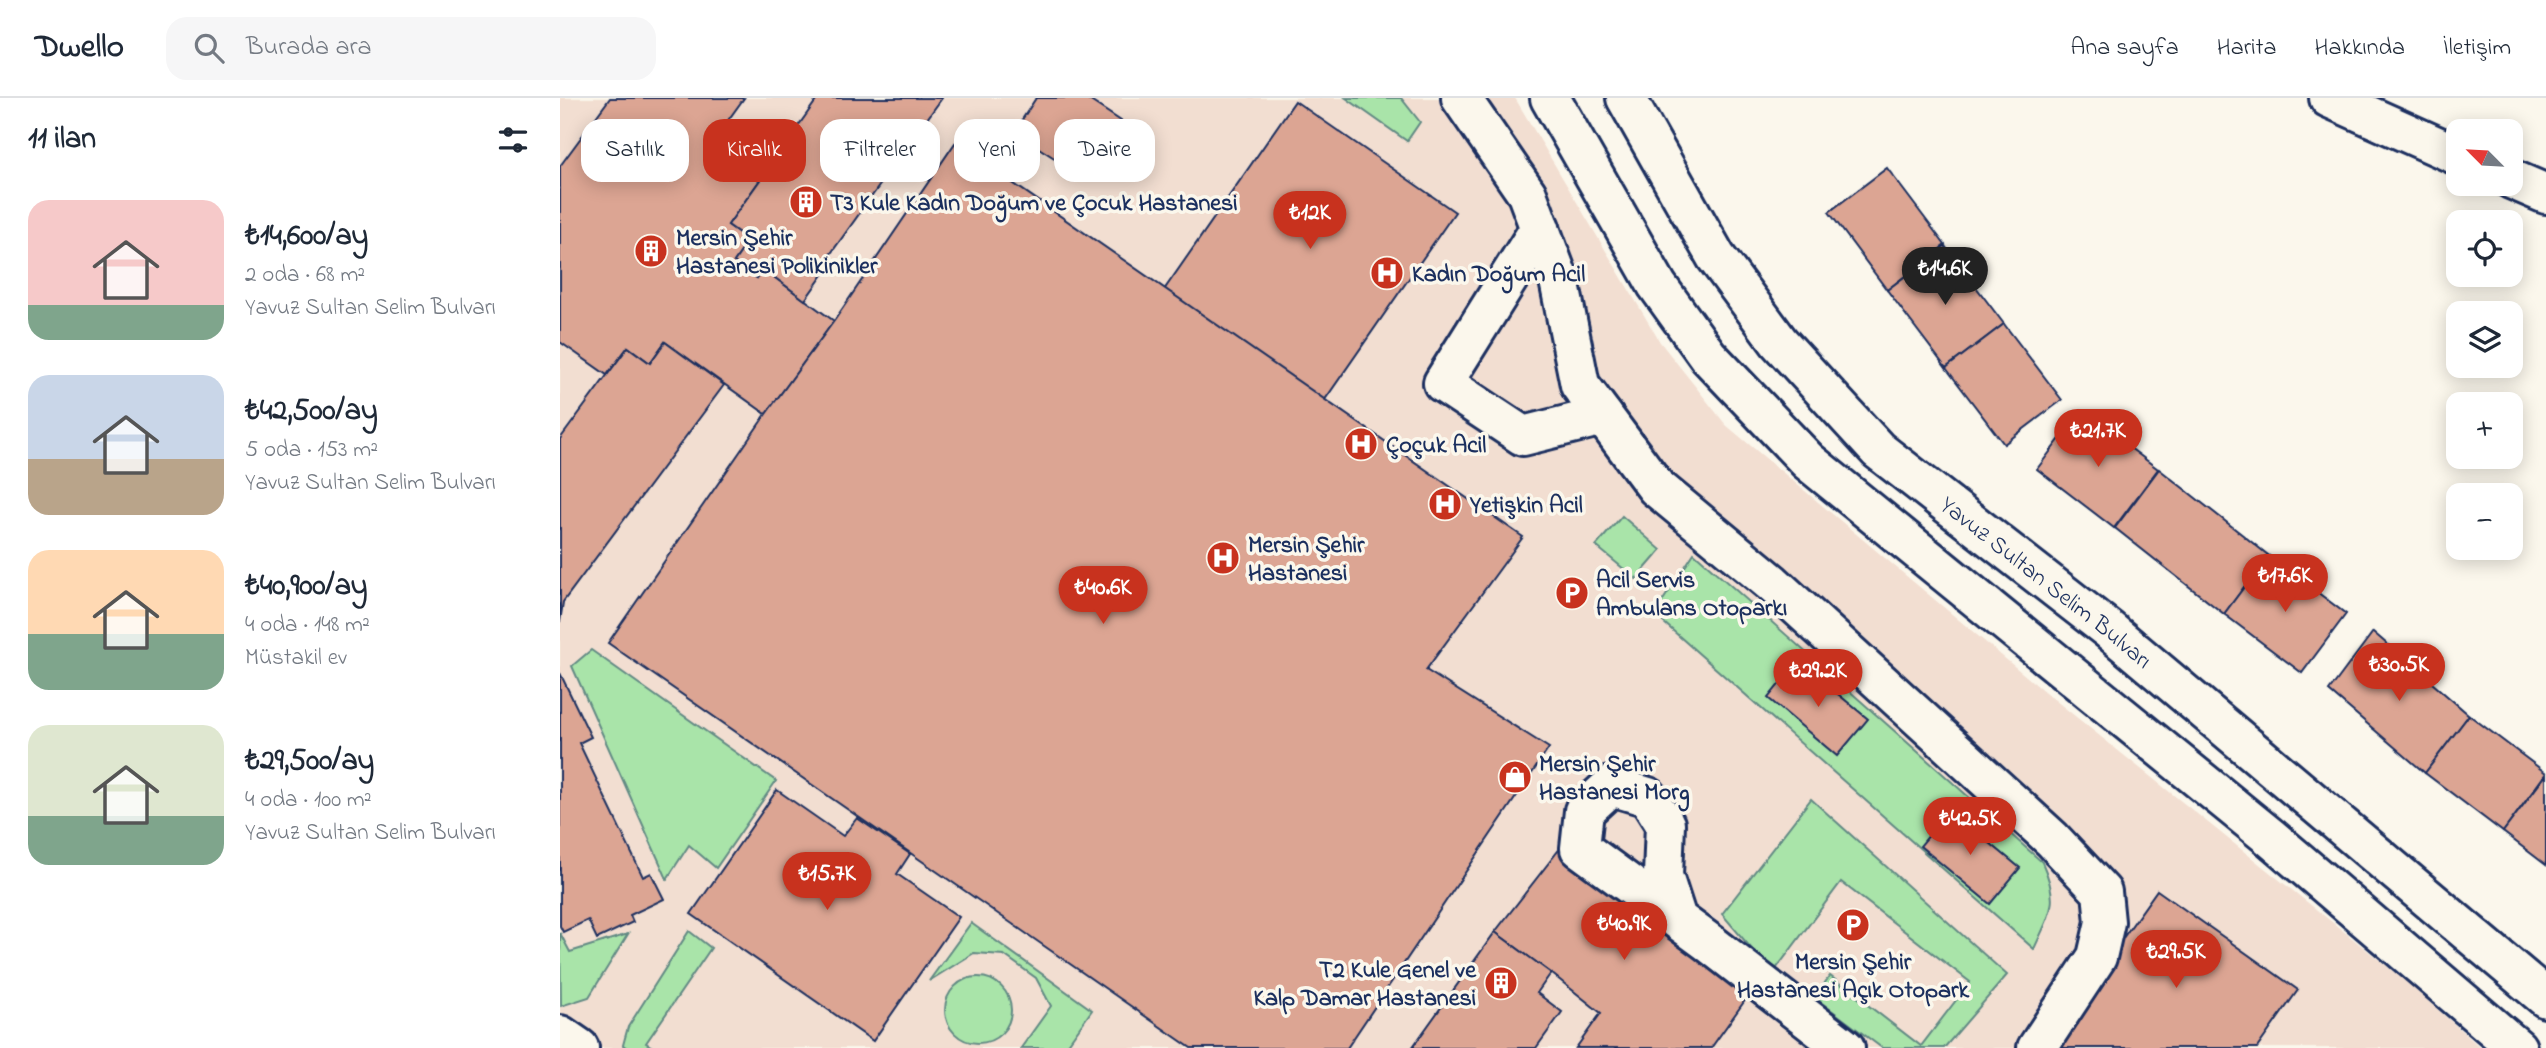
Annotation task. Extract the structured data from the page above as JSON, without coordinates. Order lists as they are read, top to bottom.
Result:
{
  "streets": {
    "street": ["Yavuz Sultan Selim Bulvarı"]
  },
  "places": {
    "building": ["T3 Kule Kadın Doğum ve Çocuk Hastanesi", "Mersin Şehir Hastanesi Polikinikler", "T2 Kule Genel ve Kalp Damar Hastanesi"],
    "hospital": [
      "Kadın Doğum Acil",
      "Çoçuk Acil",
      "Yetişkin Acil",
      "Mersin Şehir Hastanesi"
    ],
    "parking": ["Acil Servis Ambulans Otoparkı", "Mersin Şehir Hastanesi Açık Otopark"],
    "shop": ["Mersin Şehir Hastanesi Morg"]
  },
  "north": "top left",
  "page": {
    "header": "Dwello",
    "search": "Burada ara",
    "nav": [
      "Ana sayfa",
      "Harita",
      "Hakkında",
      "İletişim"
    ],
    "heading": "11 ilan",
    "map_buttons": ["+", "−"],
    "chip": [
      "Satılık",
      "Kiralık",
      "Filtreler",
      "Yeni",
      "Daire"
    ],
    "list": [
      {
        "name": "₺14,600/ay",
        "note": "2 oda · 68 m² · Yavuz Sultan Selim Bulvarı"
      },
      {
        "name": "₺42,500/ay",
        "note": "5 oda · 153 m² · Yavuz Sultan Selim Bulvarı"
      },
      {
        "name": "₺40,900/ay",
        "note": "4 oda · 148 m² · Müstakil ev"
      },
      {
        "name": "₺29,500/ay",
        "note": "4 oda · 100 m² · Yavuz Sultan Selim Bulvarı"
      }
    ],
    "price": [
      "₺12K",
      "₺14.6K",
      "₺21.7K",
      "₺17.6K",
      "₺40.6K",
      "₺30.5K",
      "₺29.2K",
      "₺42.5K",
      "₺15.7K",
      "₺40.9K",
      "₺29.5K"
    ]
  }
}
